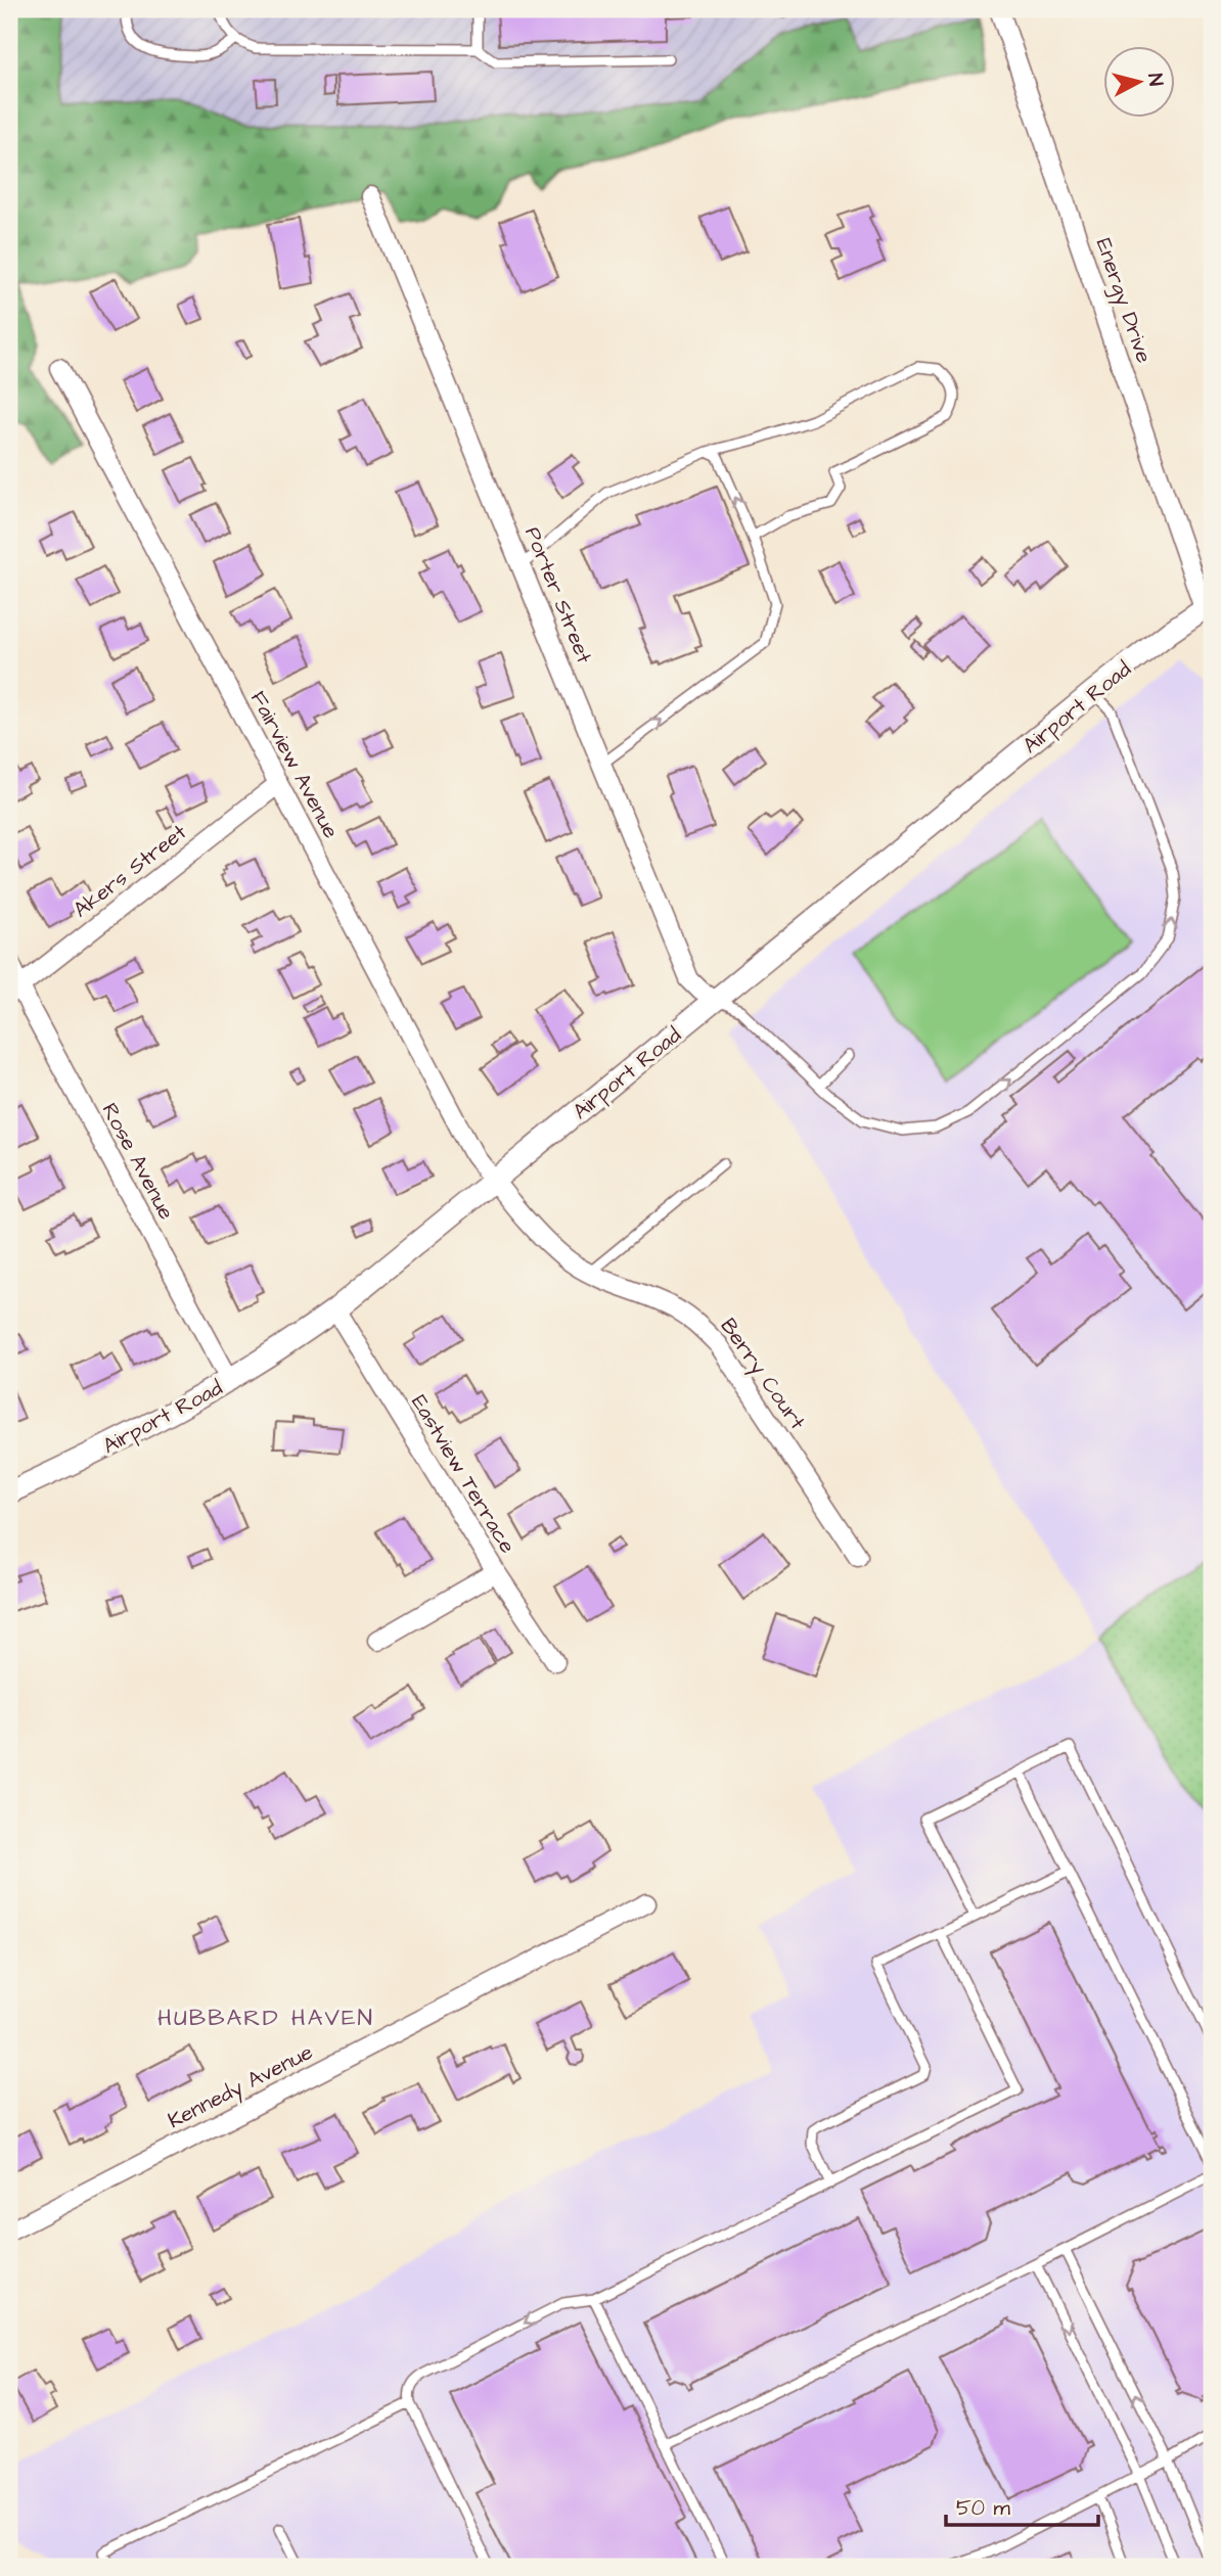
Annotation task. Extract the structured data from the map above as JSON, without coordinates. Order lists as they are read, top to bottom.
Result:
{
  "streets": {
    "street": [
      "Energy Drive",
      "Porter Street",
      "Airport Road",
      "Fairview Avenue",
      "Akers Street",
      "Rose Avenue",
      "Berry Court",
      "Eastview Terrace",
      "Kennedy Avenue"
    ]
  },
  "crossings": [
    ["Energy Drive", "Airport Road"],
    ["Porter Street", "Airport Road"],
    ["Airport Road", "Fairview Avenue"],
    ["Airport Road", "Rose Avenue"],
    ["Airport Road", "Berry Court"],
    ["Airport Road", "Eastview Terrace"],
    ["Fairview Avenue", "Akers Street"],
    ["Fairview Avenue", "Berry Court"],
    ["Akers Street", "Rose Avenue"]
  ],
  "districts": ["HUBBARD HAVEN"],
  "scale_bar": "50 m",
  "north": "right"
}
